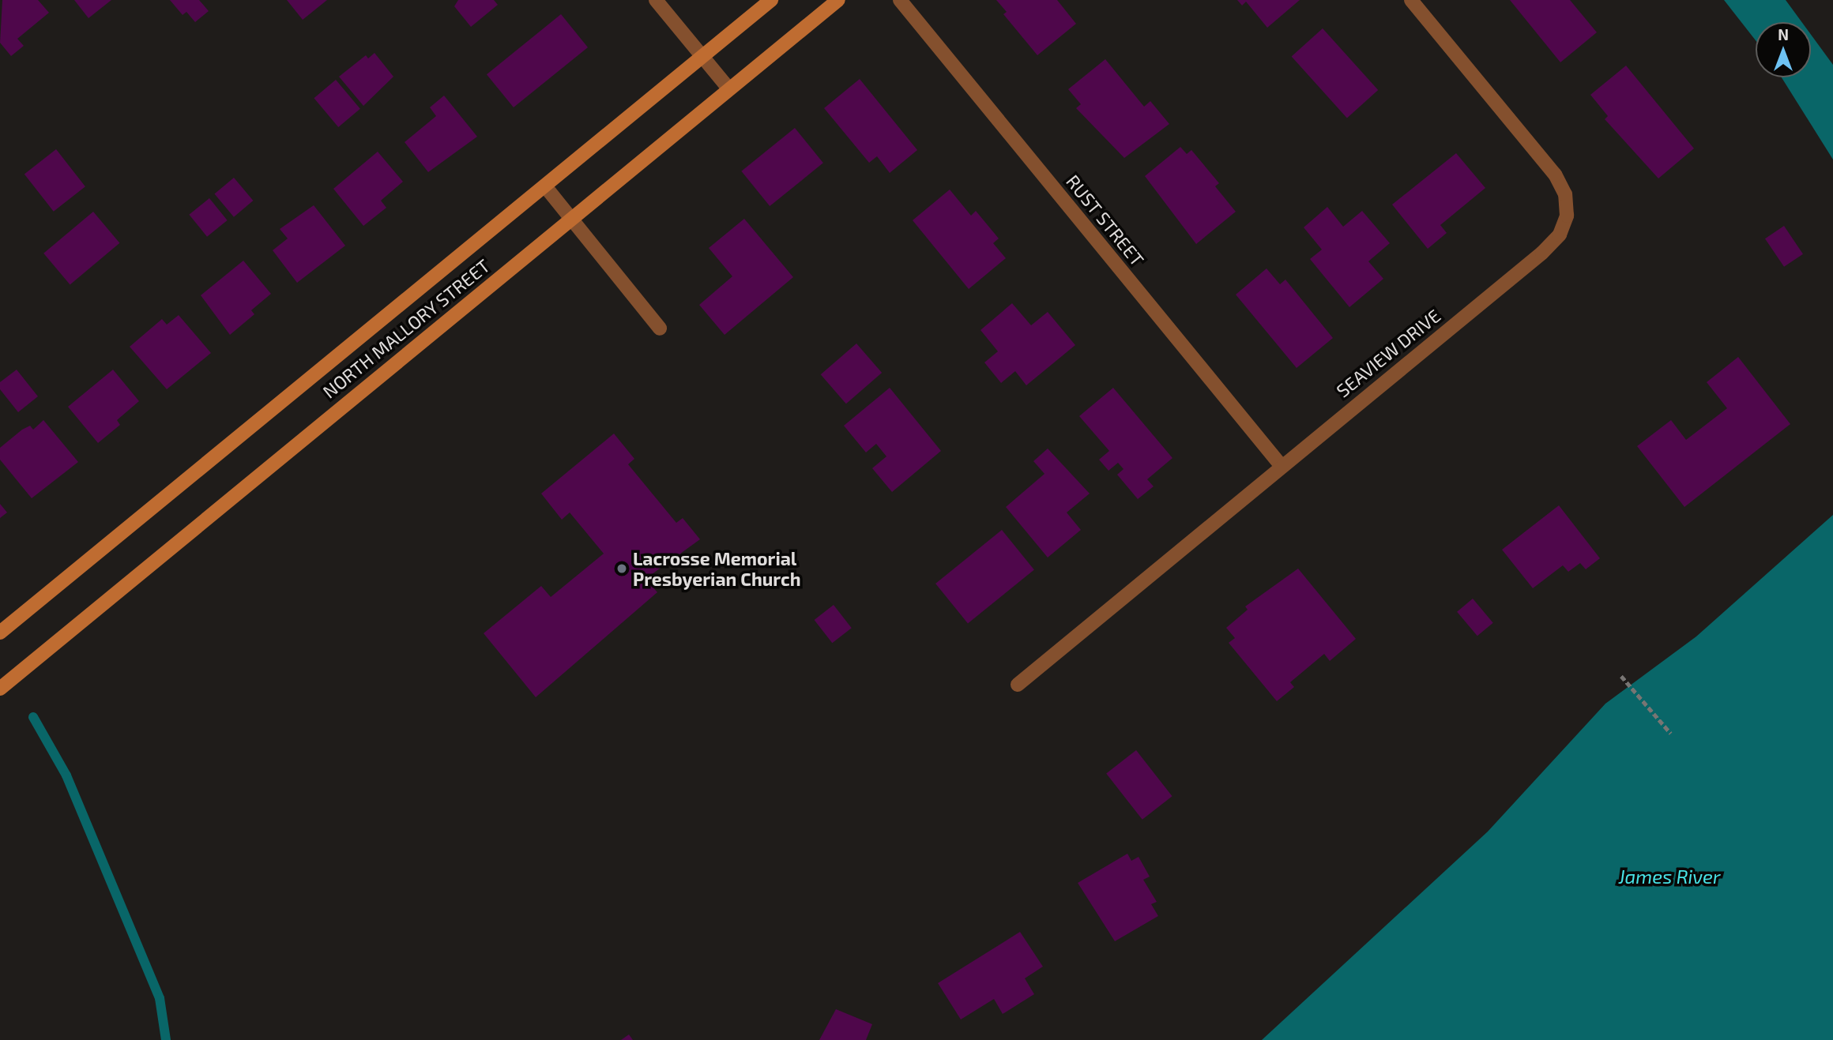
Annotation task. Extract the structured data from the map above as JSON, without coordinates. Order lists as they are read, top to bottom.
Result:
{
  "streets": {
    "main road": ["NORTH MALLORY STREET"],
    "street": ["RUST STREET", "SEAVIEW DRIVE"]
  },
  "crossings": [
    ["RUST STREET", "SEAVIEW DRIVE"]
  ],
  "water": ["James River"],
  "places": ["Lacrosse Memorial Presbyerian Church"],
  "north": "top"
}
